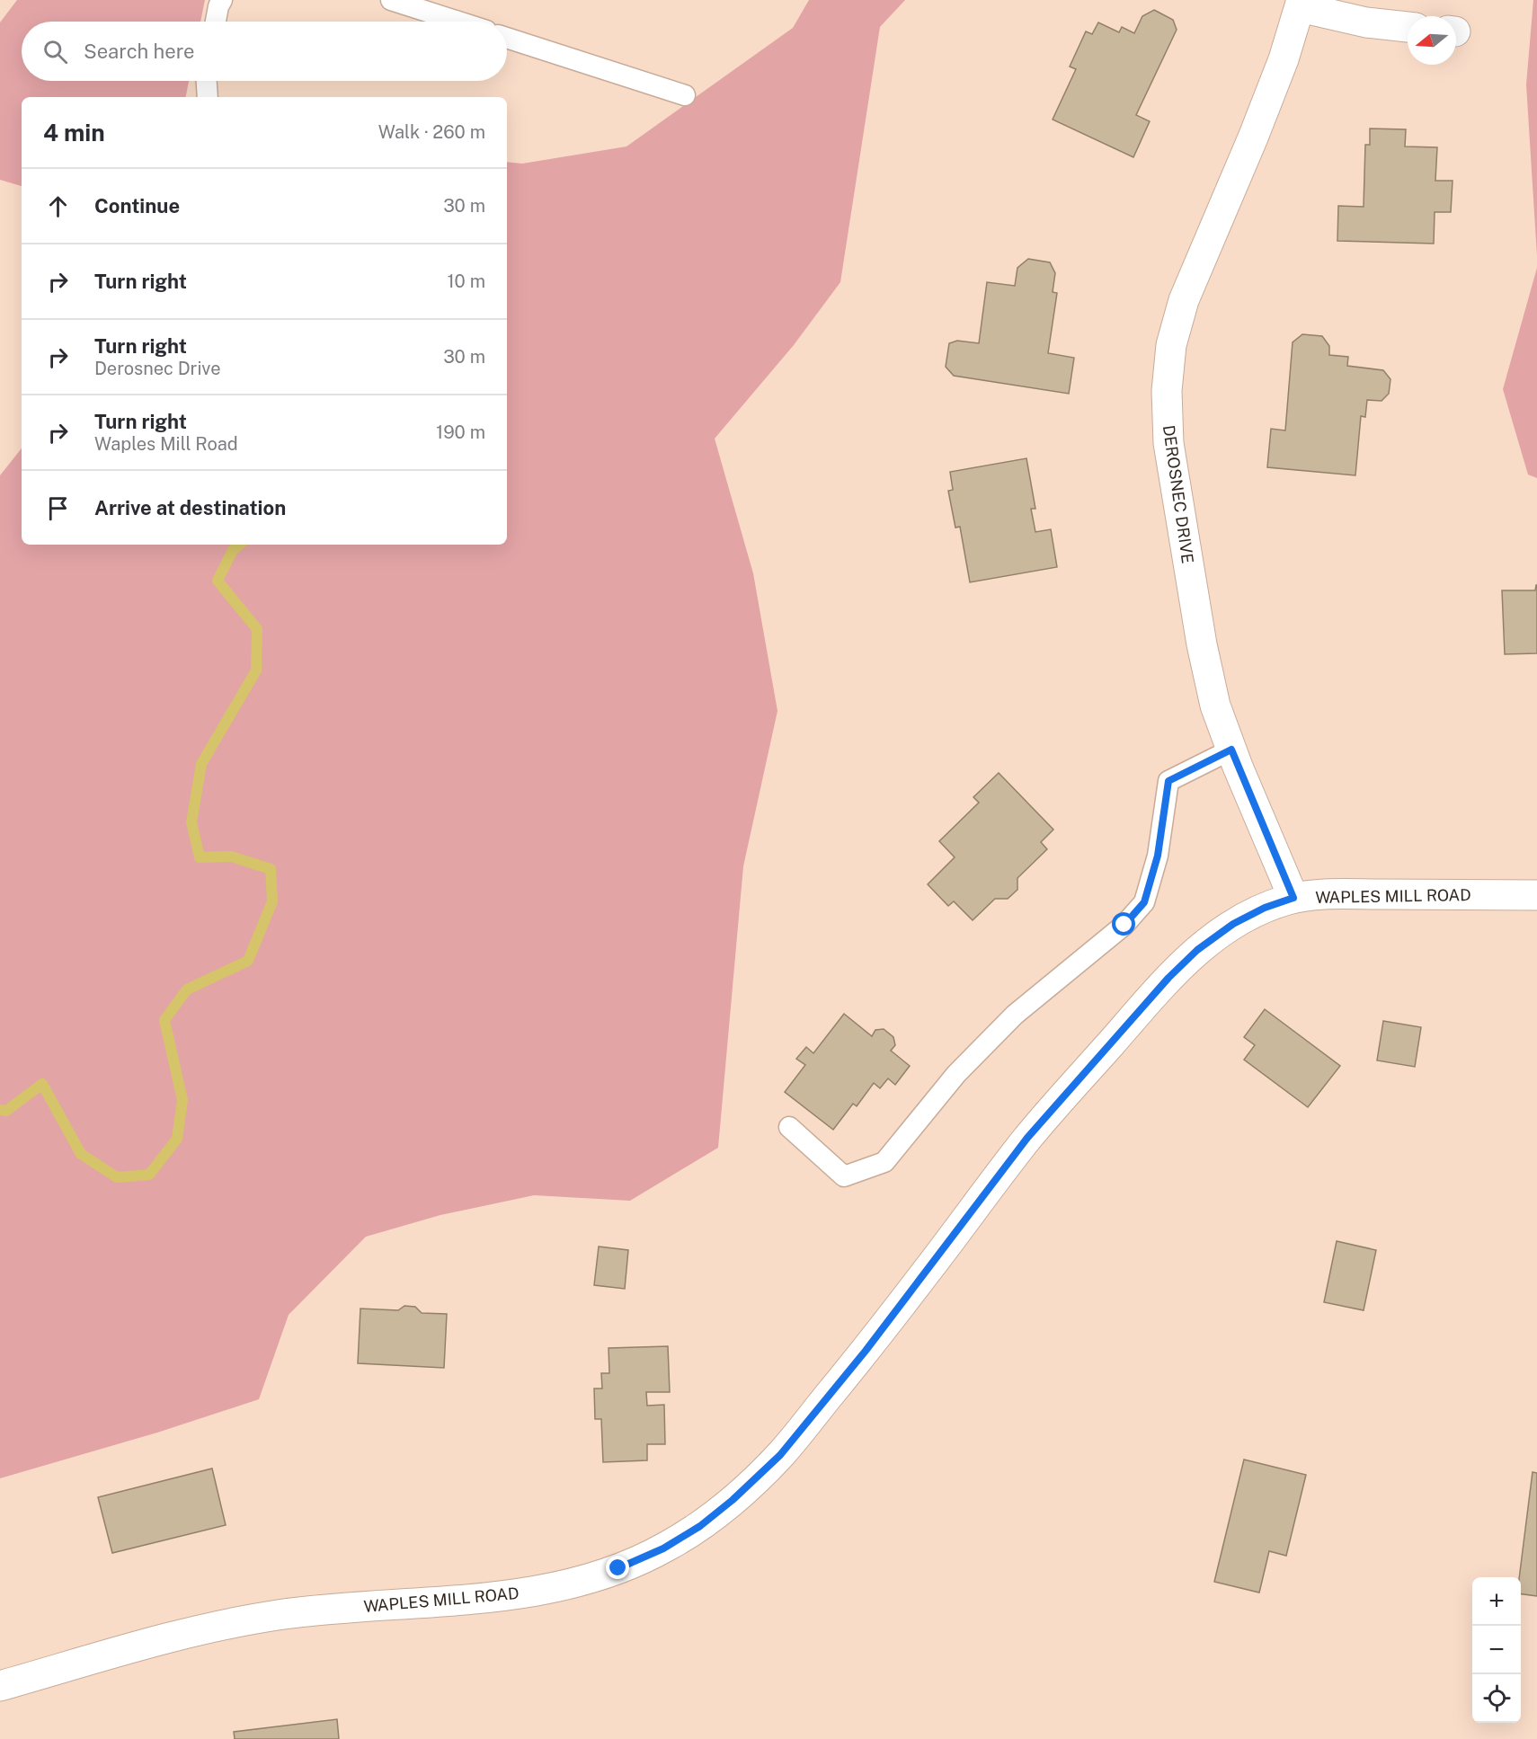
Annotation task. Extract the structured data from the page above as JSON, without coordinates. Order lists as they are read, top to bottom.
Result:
{
  "streets": {
    "main road": ["DEROSNEC DRIVE", "WAPLES MILL ROAD"]
  },
  "crossings": [
    ["DEROSNEC DRIVE", "WAPLES MILL ROAD"]
  ],
  "north": "left",
  "page": {
    "search": "Search here",
    "heading": ["4 min", "Walk · 260 m"],
    "list": [
      ["Continue", "30 m"],
      ["Turn right", "10 m"],
      ["Turn right", "Derosnec Drive", "30 m"],
      ["Turn right", "Waples Mill Road", "190 m"],
      "Arrive at destination"
    ],
    "map_buttons": ["+", "−"]
  }
}
